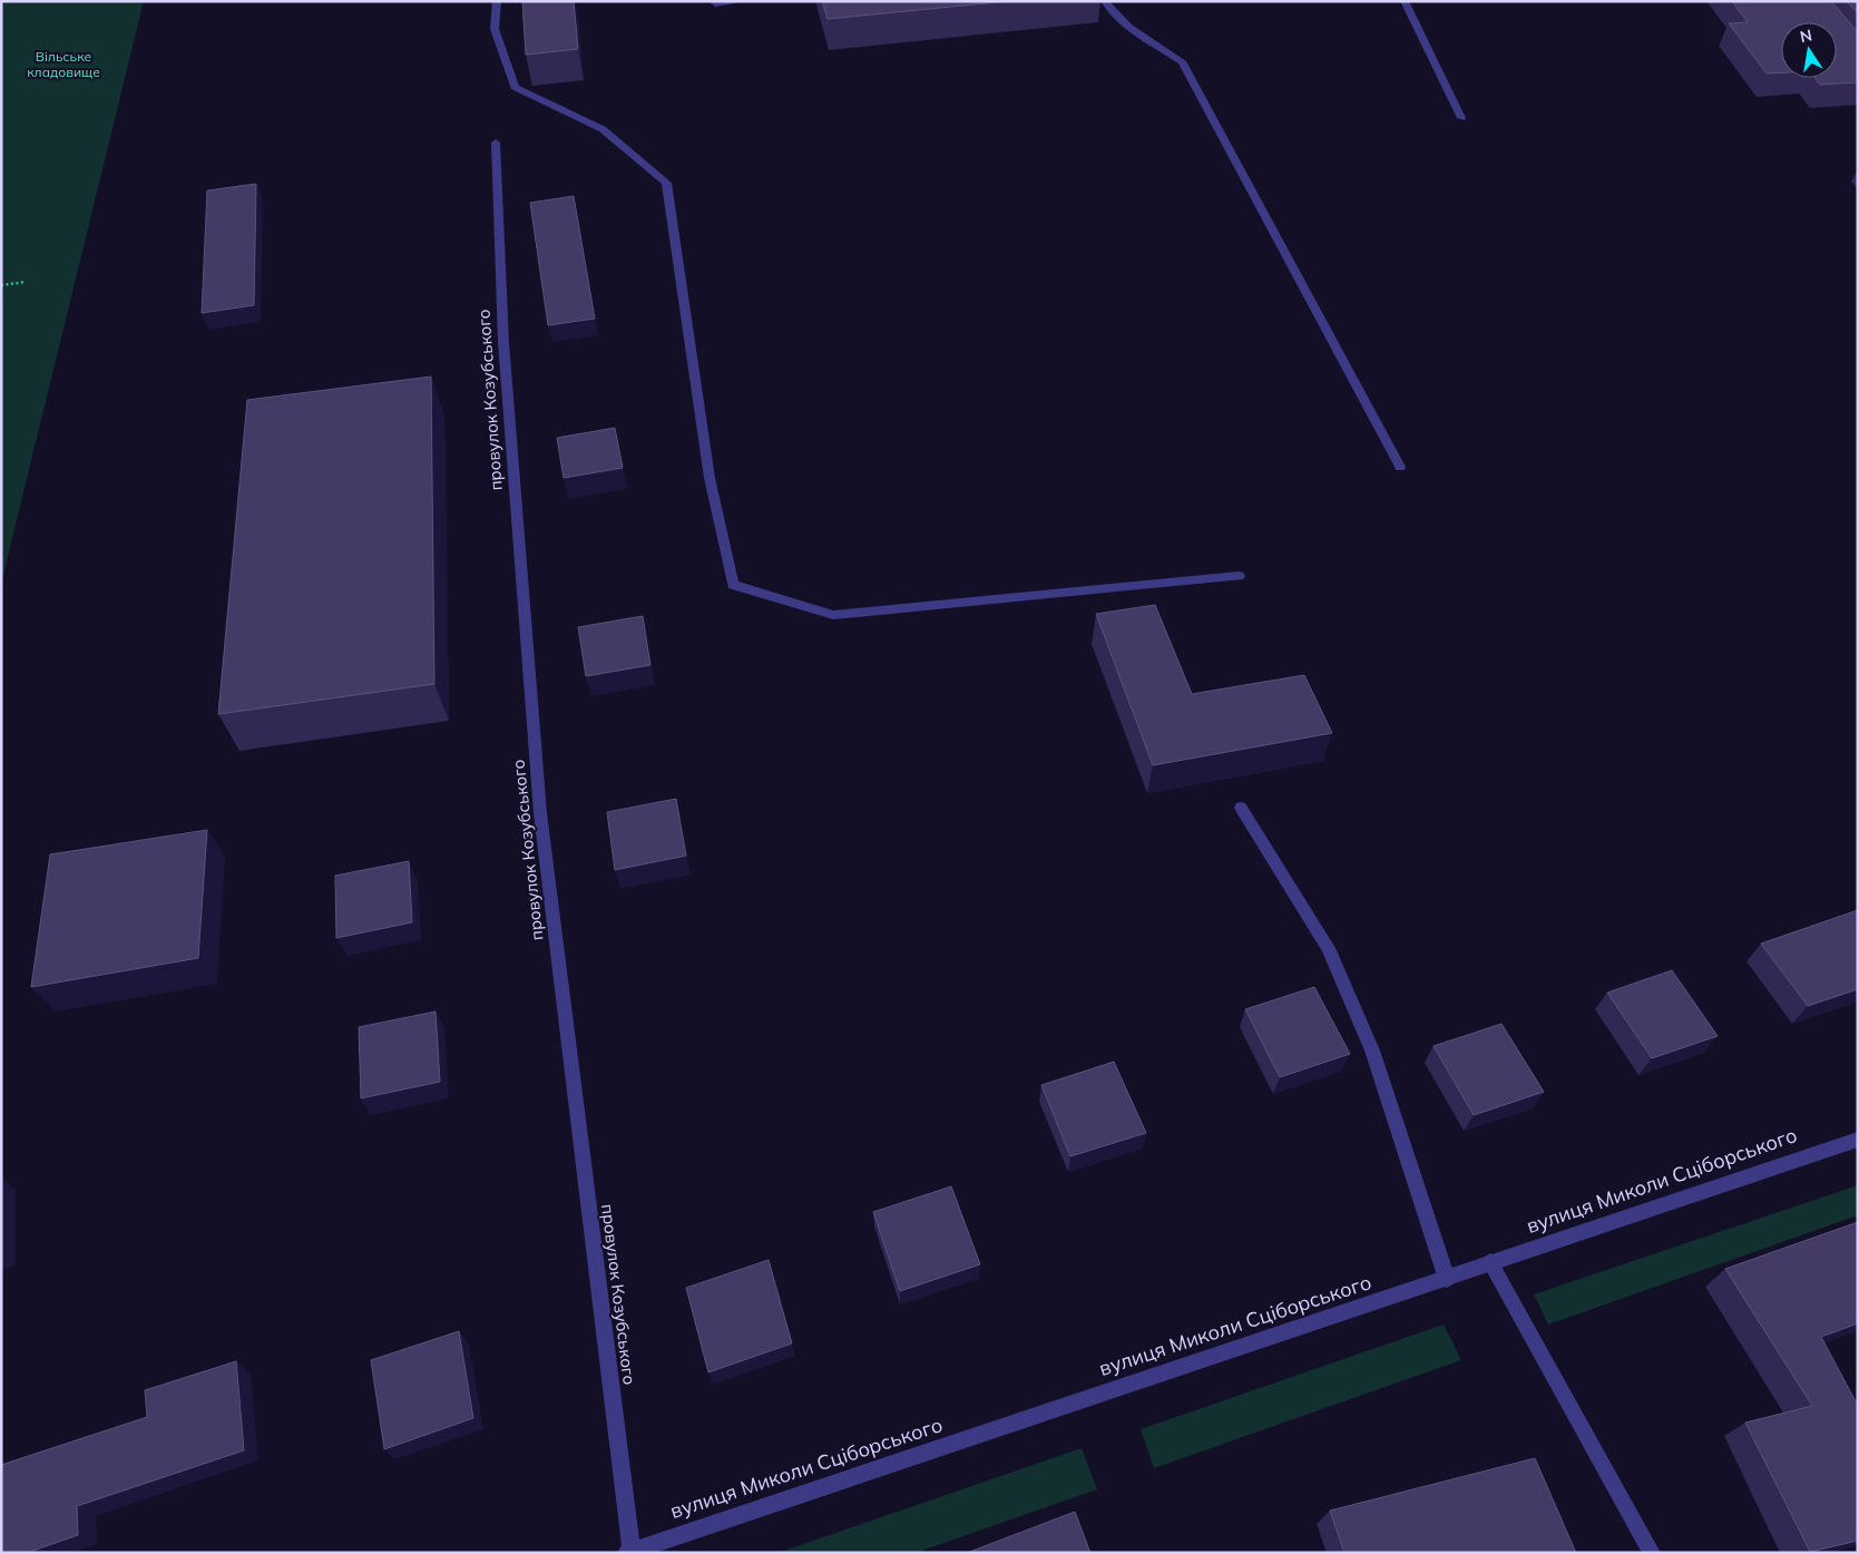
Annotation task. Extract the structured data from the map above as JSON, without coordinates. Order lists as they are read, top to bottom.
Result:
{
  "streets": {
    "street": ["провулок Козубського", "вулиця Миколи Сціборського"]
  },
  "crossings": [
    ["провулок Козубського", "вулиця Миколи Сціборського"]
  ],
  "parks": ["Вільське кладовище"],
  "north": "top"
}
